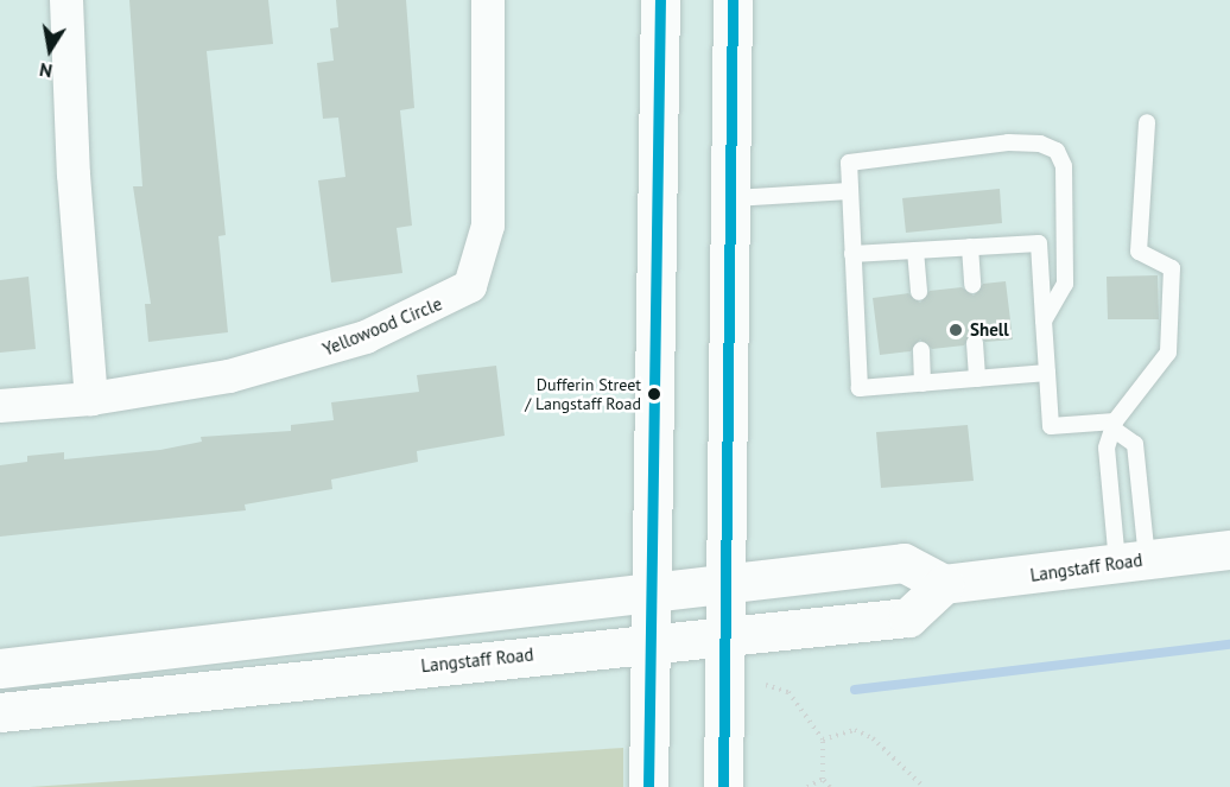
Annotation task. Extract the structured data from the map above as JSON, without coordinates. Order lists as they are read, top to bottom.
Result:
{
  "streets": {
    "main road": ["Langstaff Road"],
    "street": ["Yellowood Circle"]
  },
  "places": ["Shell", "Dufferin Street / Langstaff Road"],
  "north": "bottom"
}
